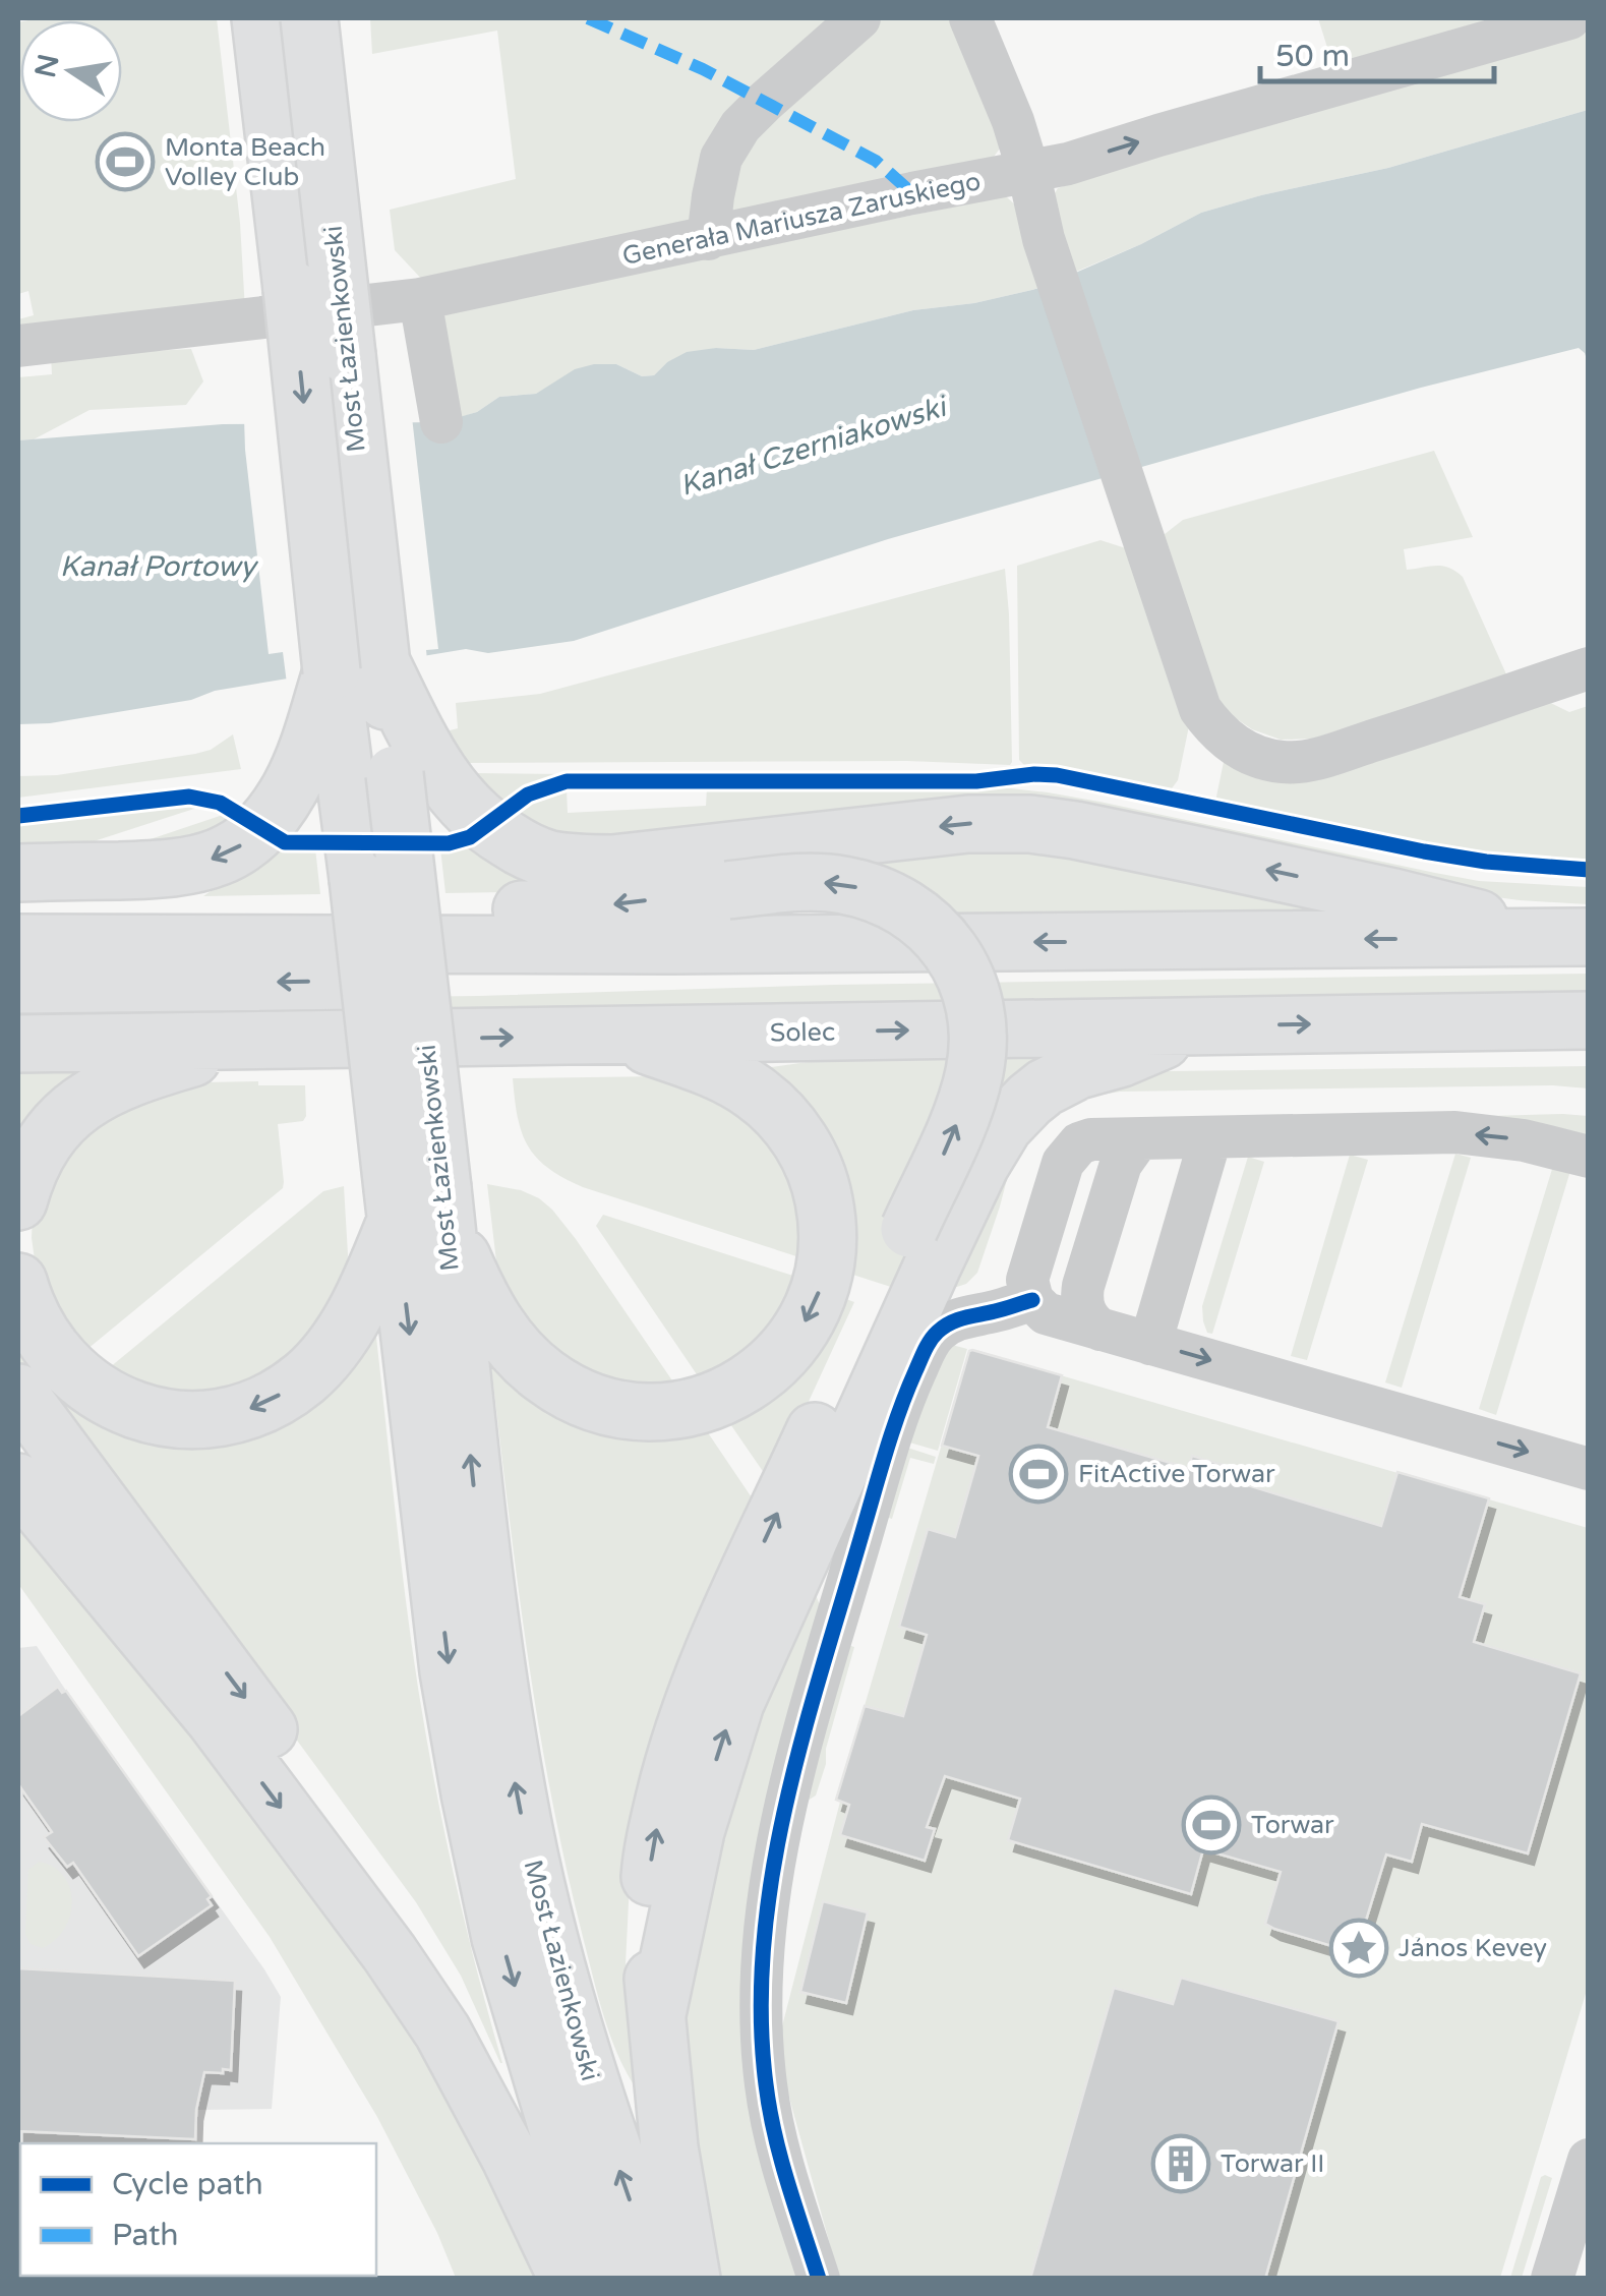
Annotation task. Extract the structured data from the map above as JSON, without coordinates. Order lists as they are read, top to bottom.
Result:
{
  "streets": {
    "main road": ["Most Łazienkowski", "Solec"],
    "street": ["Generała Mariusza Zaruskiego"]
  },
  "one_way": ["Generała Mariusza Zaruskiego"],
  "water": ["Kanał Czerniakowski", "Kanał Portowy"],
  "places": {
    "sports": ["Monta Beach Volley Club", "FitActive Torwar", "Torwar"],
    "place": ["János Kevey"],
    "building": ["Torwar II"]
  },
  "legend": ["Cycle path", "Path"],
  "scale_bar": "50 m",
  "north": "left"
}
